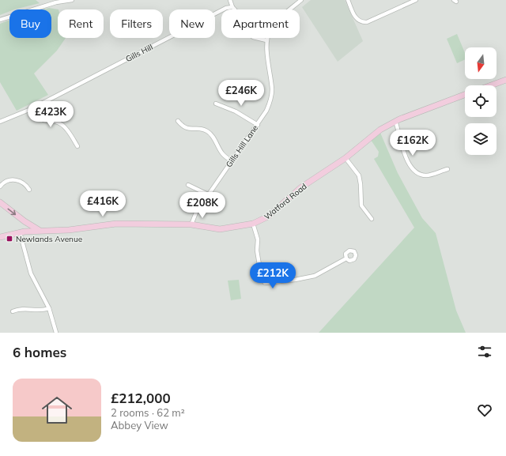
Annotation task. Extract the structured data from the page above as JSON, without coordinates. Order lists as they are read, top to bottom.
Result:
{
  "streets": {
    "main road": ["Watford Road"],
    "street": ["Gills Hill", "Gills Hill Lane"]
  },
  "crossings": [
    ["Gills Hill Lane", "Watford Road"]
  ],
  "places": {
    "transit": ["Newlands Avenue"]
  },
  "north": "bottom",
  "page": {
    "chip": [
      "Buy",
      "Rent",
      "Filters",
      "New",
      "Apartment"
    ],
    "price": [
      "£246K",
      "£423K",
      "£162K",
      "£416K",
      "£208K",
      "£212K"
    ],
    "heading": "6 homes",
    "list": [
      {
        "name": "£212,000",
        "note": "2 rooms · 62 m² · Abbey View"
      }
    ]
  }
}
